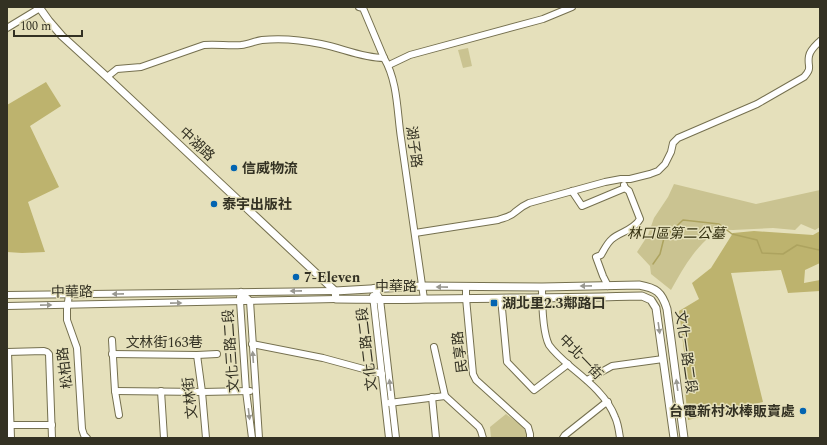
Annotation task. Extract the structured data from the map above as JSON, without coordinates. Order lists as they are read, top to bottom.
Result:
{
  "streets": {
    "main road": ["中湖路", "中華路", "文化一路二段"],
    "street": [
      "湖子路",
      "文林街163巷",
      "文化二路二段",
      "文化三路二段",
      "民享路",
      "中北一街",
      "松柏路",
      "文林街"
    ]
  },
  "crossings": [
    ["中湖路", "中華路"],
    ["湖子路", "中華路"],
    ["中華路", "文化二路二段"],
    ["中華路", "文化三路二段"],
    ["中華路", "民享路"],
    ["中華路", "文化一路二段"],
    ["中華路", "中北一街"],
    ["中華路", "松柏路"],
    ["文林街163巷", "文林街"]
  ],
  "parks": ["林口區第二公墓"],
  "places": {
    "other": [
      "信威物流",
      "泰宇出版社",
      "7-Eleven",
      "台電新村冰棒販賣處"
    ],
    "transit": ["湖北里2.3鄰路口"]
  },
  "scale_bar": "100 m"
}
